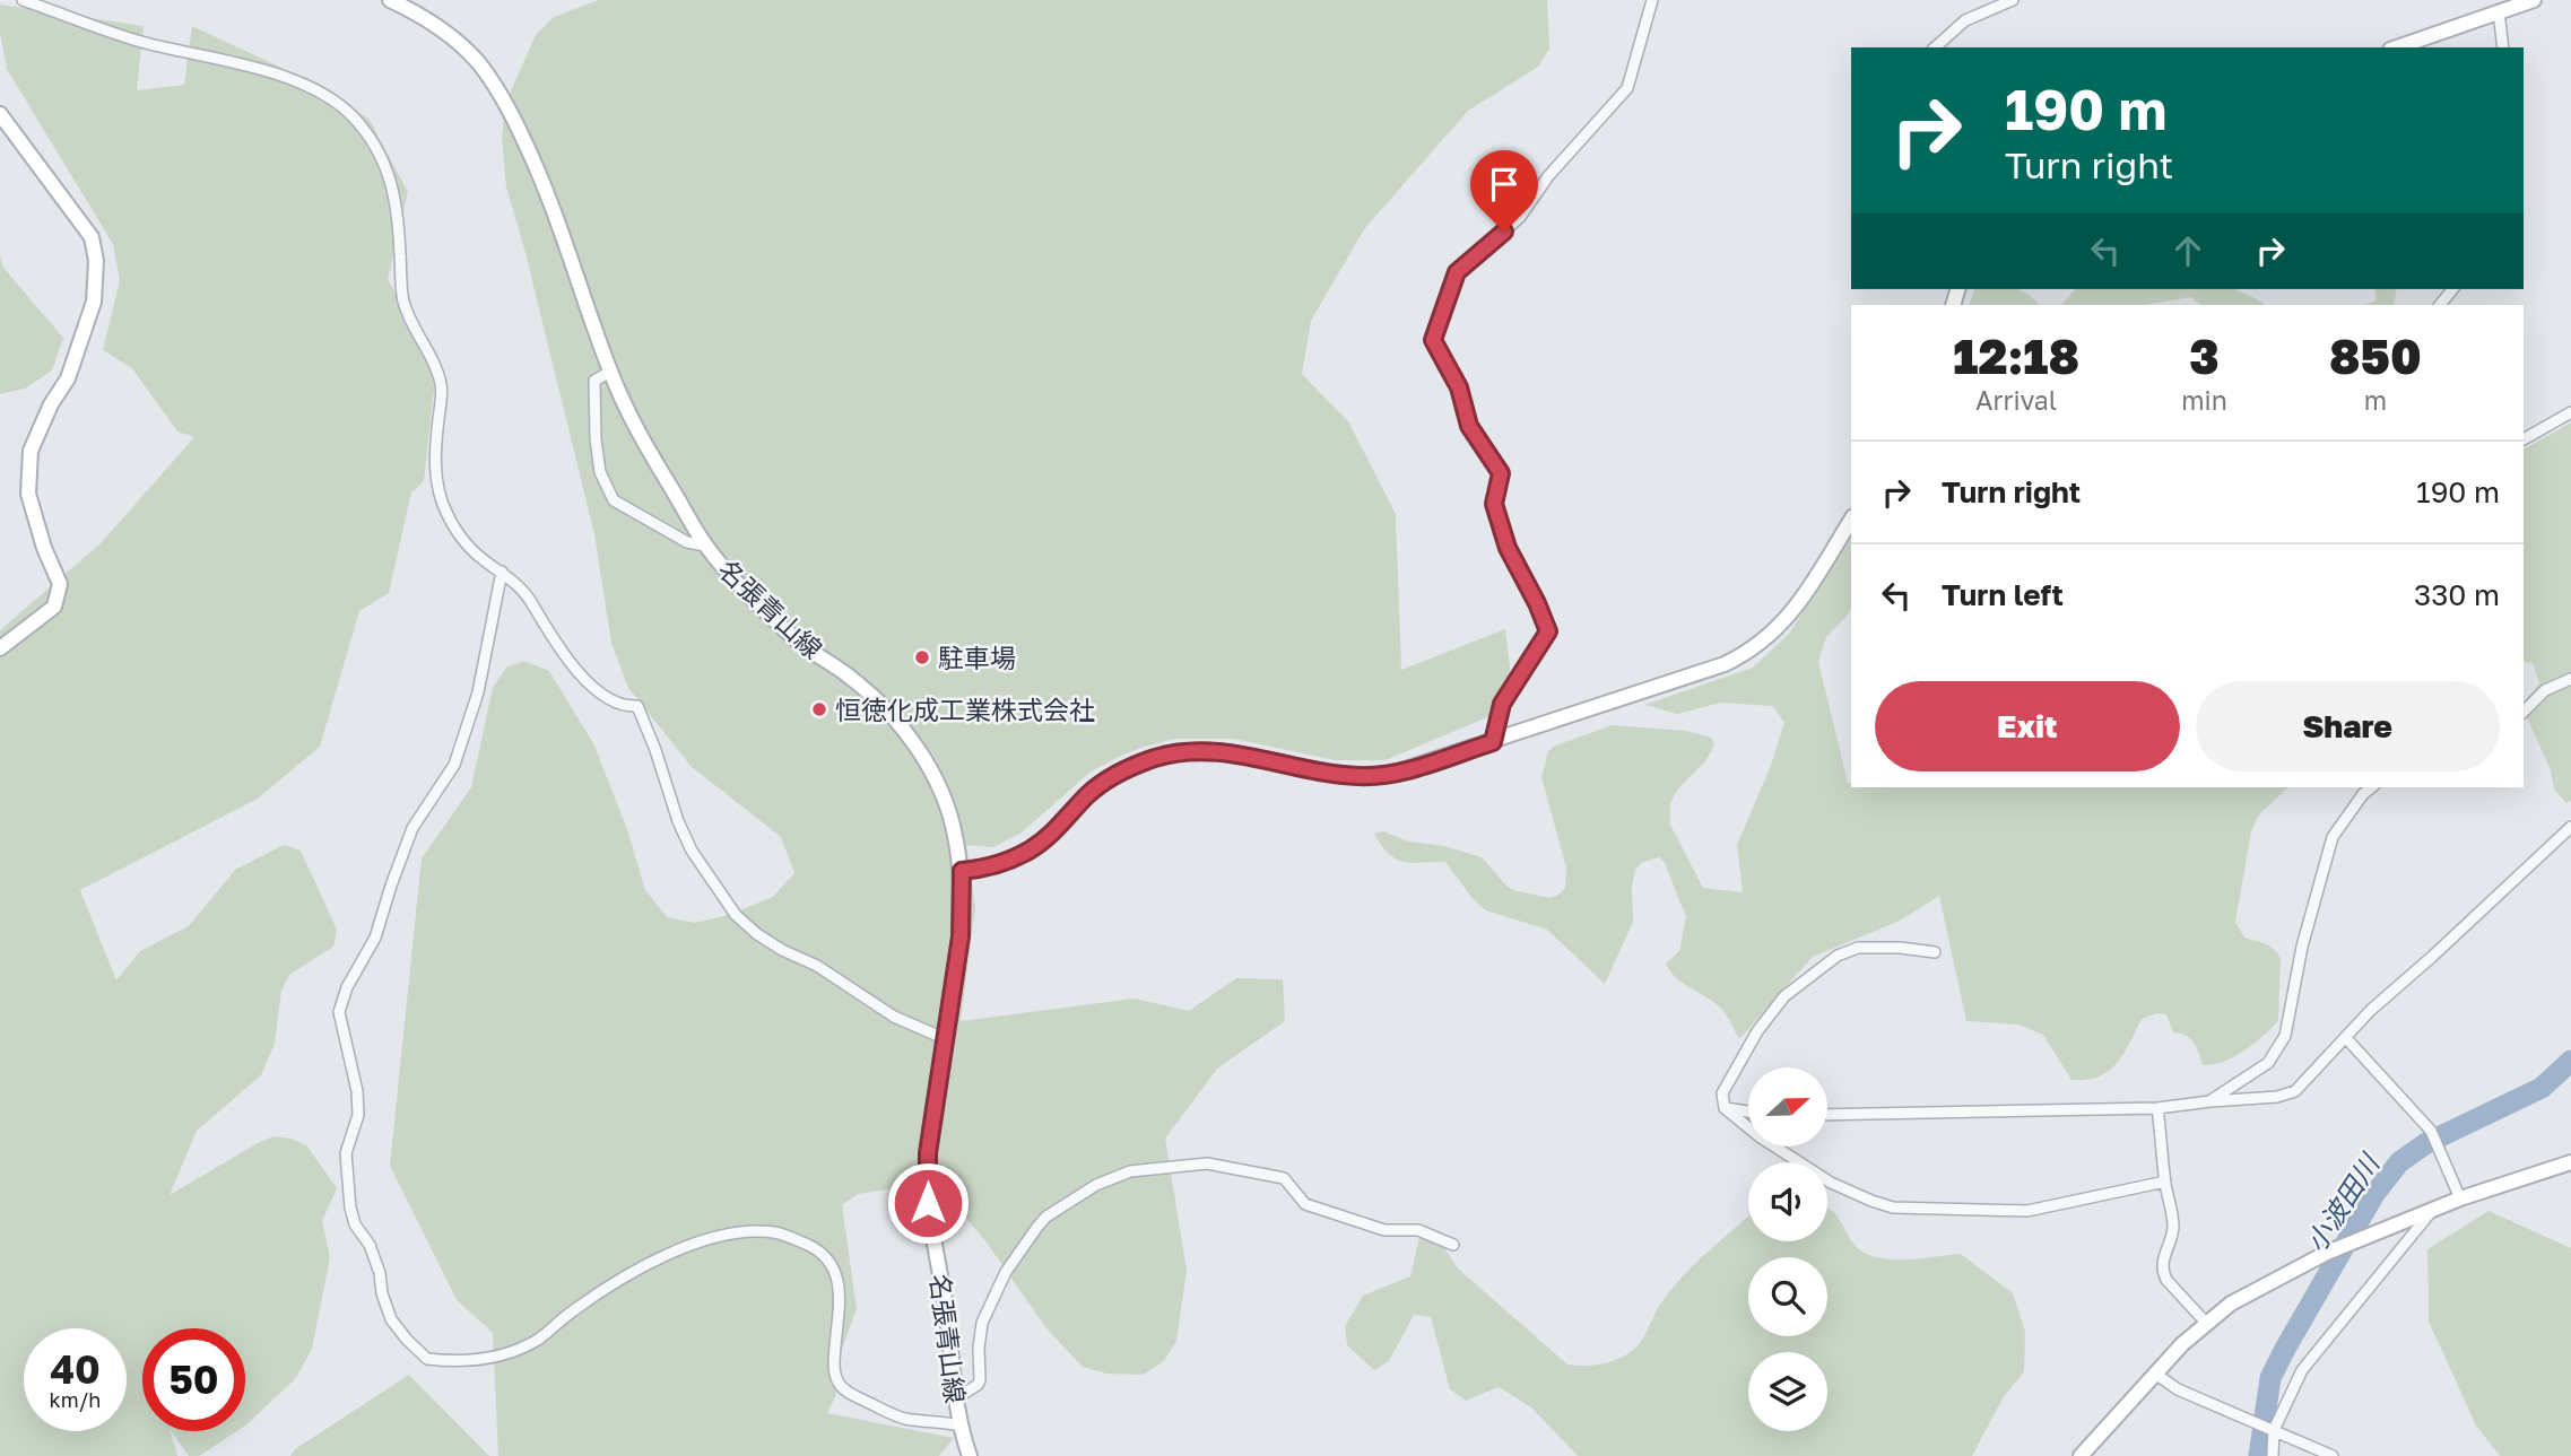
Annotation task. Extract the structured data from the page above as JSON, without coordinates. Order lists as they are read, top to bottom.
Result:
{
  "streets": {
    "main road": ["名張青山線"]
  },
  "water": ["小波田川"],
  "places": ["駐車場", "恒徳化成工業株式会社"],
  "north": "right",
  "page": {
    "turn": ["190 m", "Turn right"],
    "eta": [
      "12:18",
      "Arrival",
      "3",
      "min",
      "850",
      "m"
    ],
    "list": [
      {
        "name": "Turn right",
        "value": "190 m"
      },
      {
        "name": "Turn left",
        "value": "330 m"
      }
    ],
    "buttons": ["Exit", "Share"],
    "speed": "40 km/h",
    "limit": "50"
  }
}
